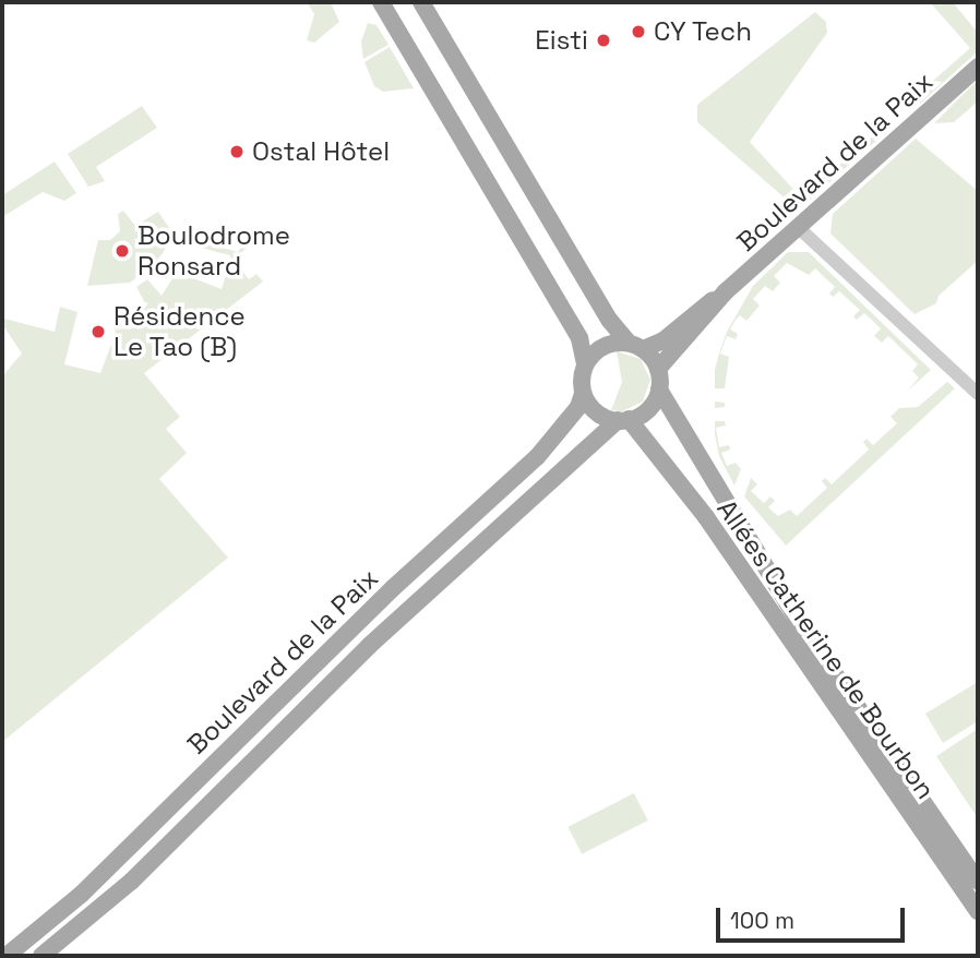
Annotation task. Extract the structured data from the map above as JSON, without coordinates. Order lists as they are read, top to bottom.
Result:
{
  "streets": {
    "main road": ["Boulevard de la Paix", "Allées Catherine de Bourbon"]
  },
  "crossings": [
    ["Boulevard de la Paix", "Allées Catherine de Bourbon"]
  ],
  "places": [
    "CY Tech",
    "Eisti",
    "Ostal Hôtel",
    "Boulodrome Ronsard",
    "Résidence Le Tao (B)"
  ],
  "scale_bar": "100 m"
}
